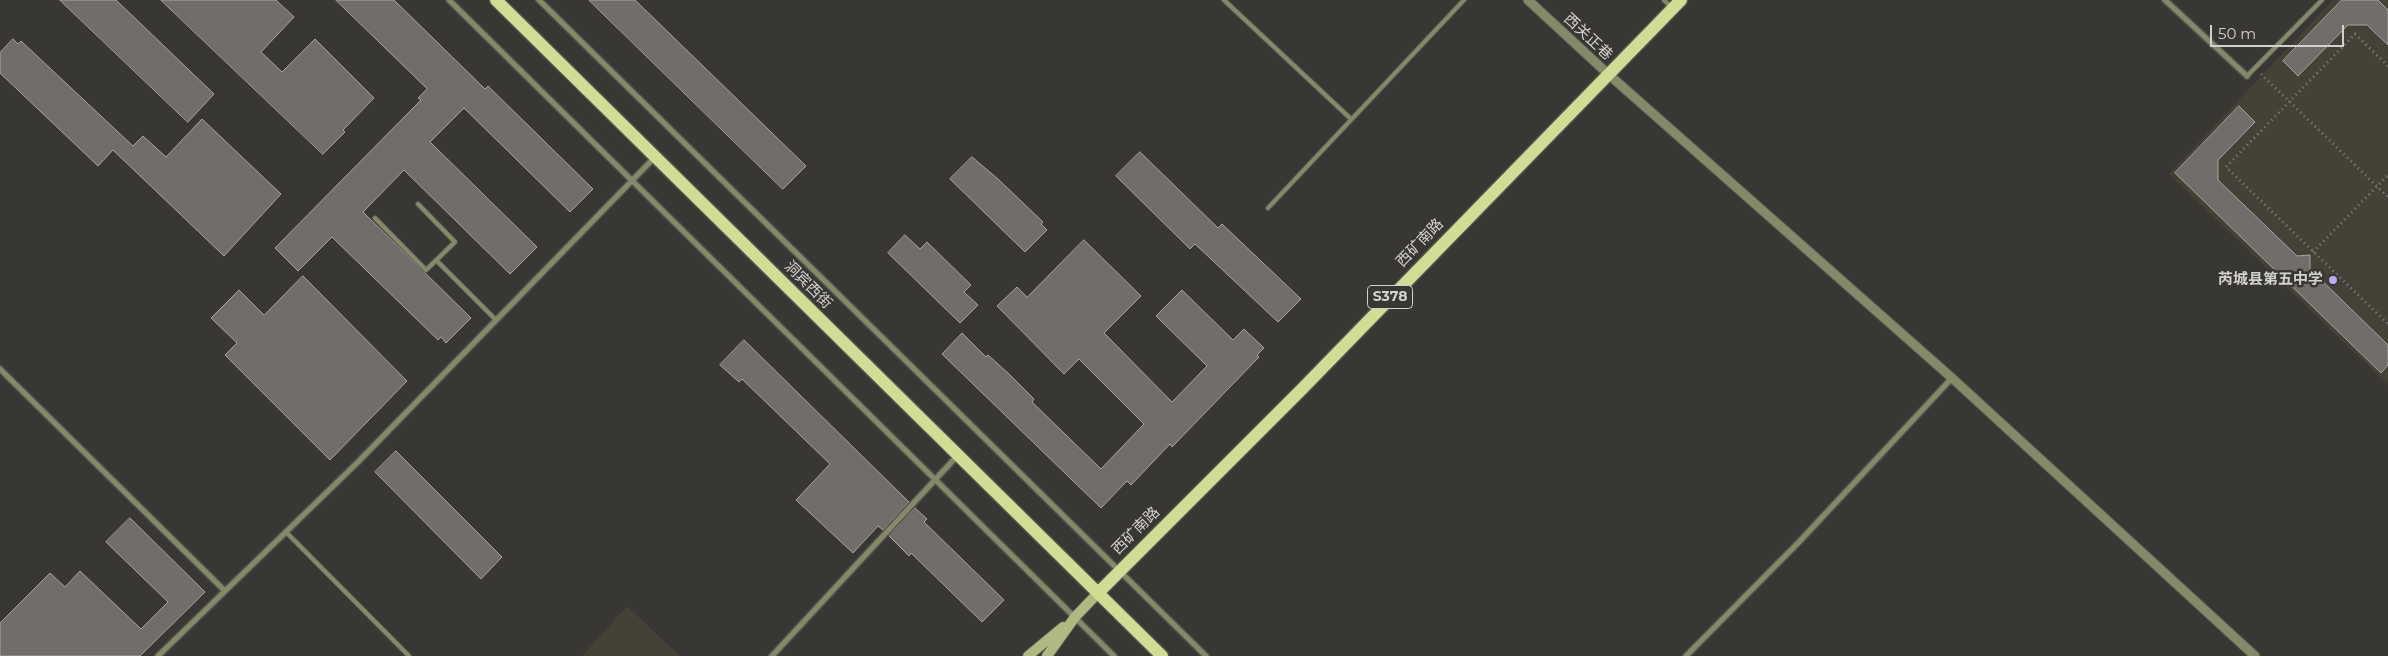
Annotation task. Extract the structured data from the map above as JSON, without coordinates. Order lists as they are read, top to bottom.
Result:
{
  "streets": {
    "main road": ["西矿南路", "洞宾西街", "S378"],
    "street": ["西关正巷"]
  },
  "crossings": [
    ["西关正巷", "西矿南路"],
    ["西矿南路", "洞宾西街"]
  ],
  "places": ["芮城县第五中学"],
  "scale_bar": "50 m"
}
